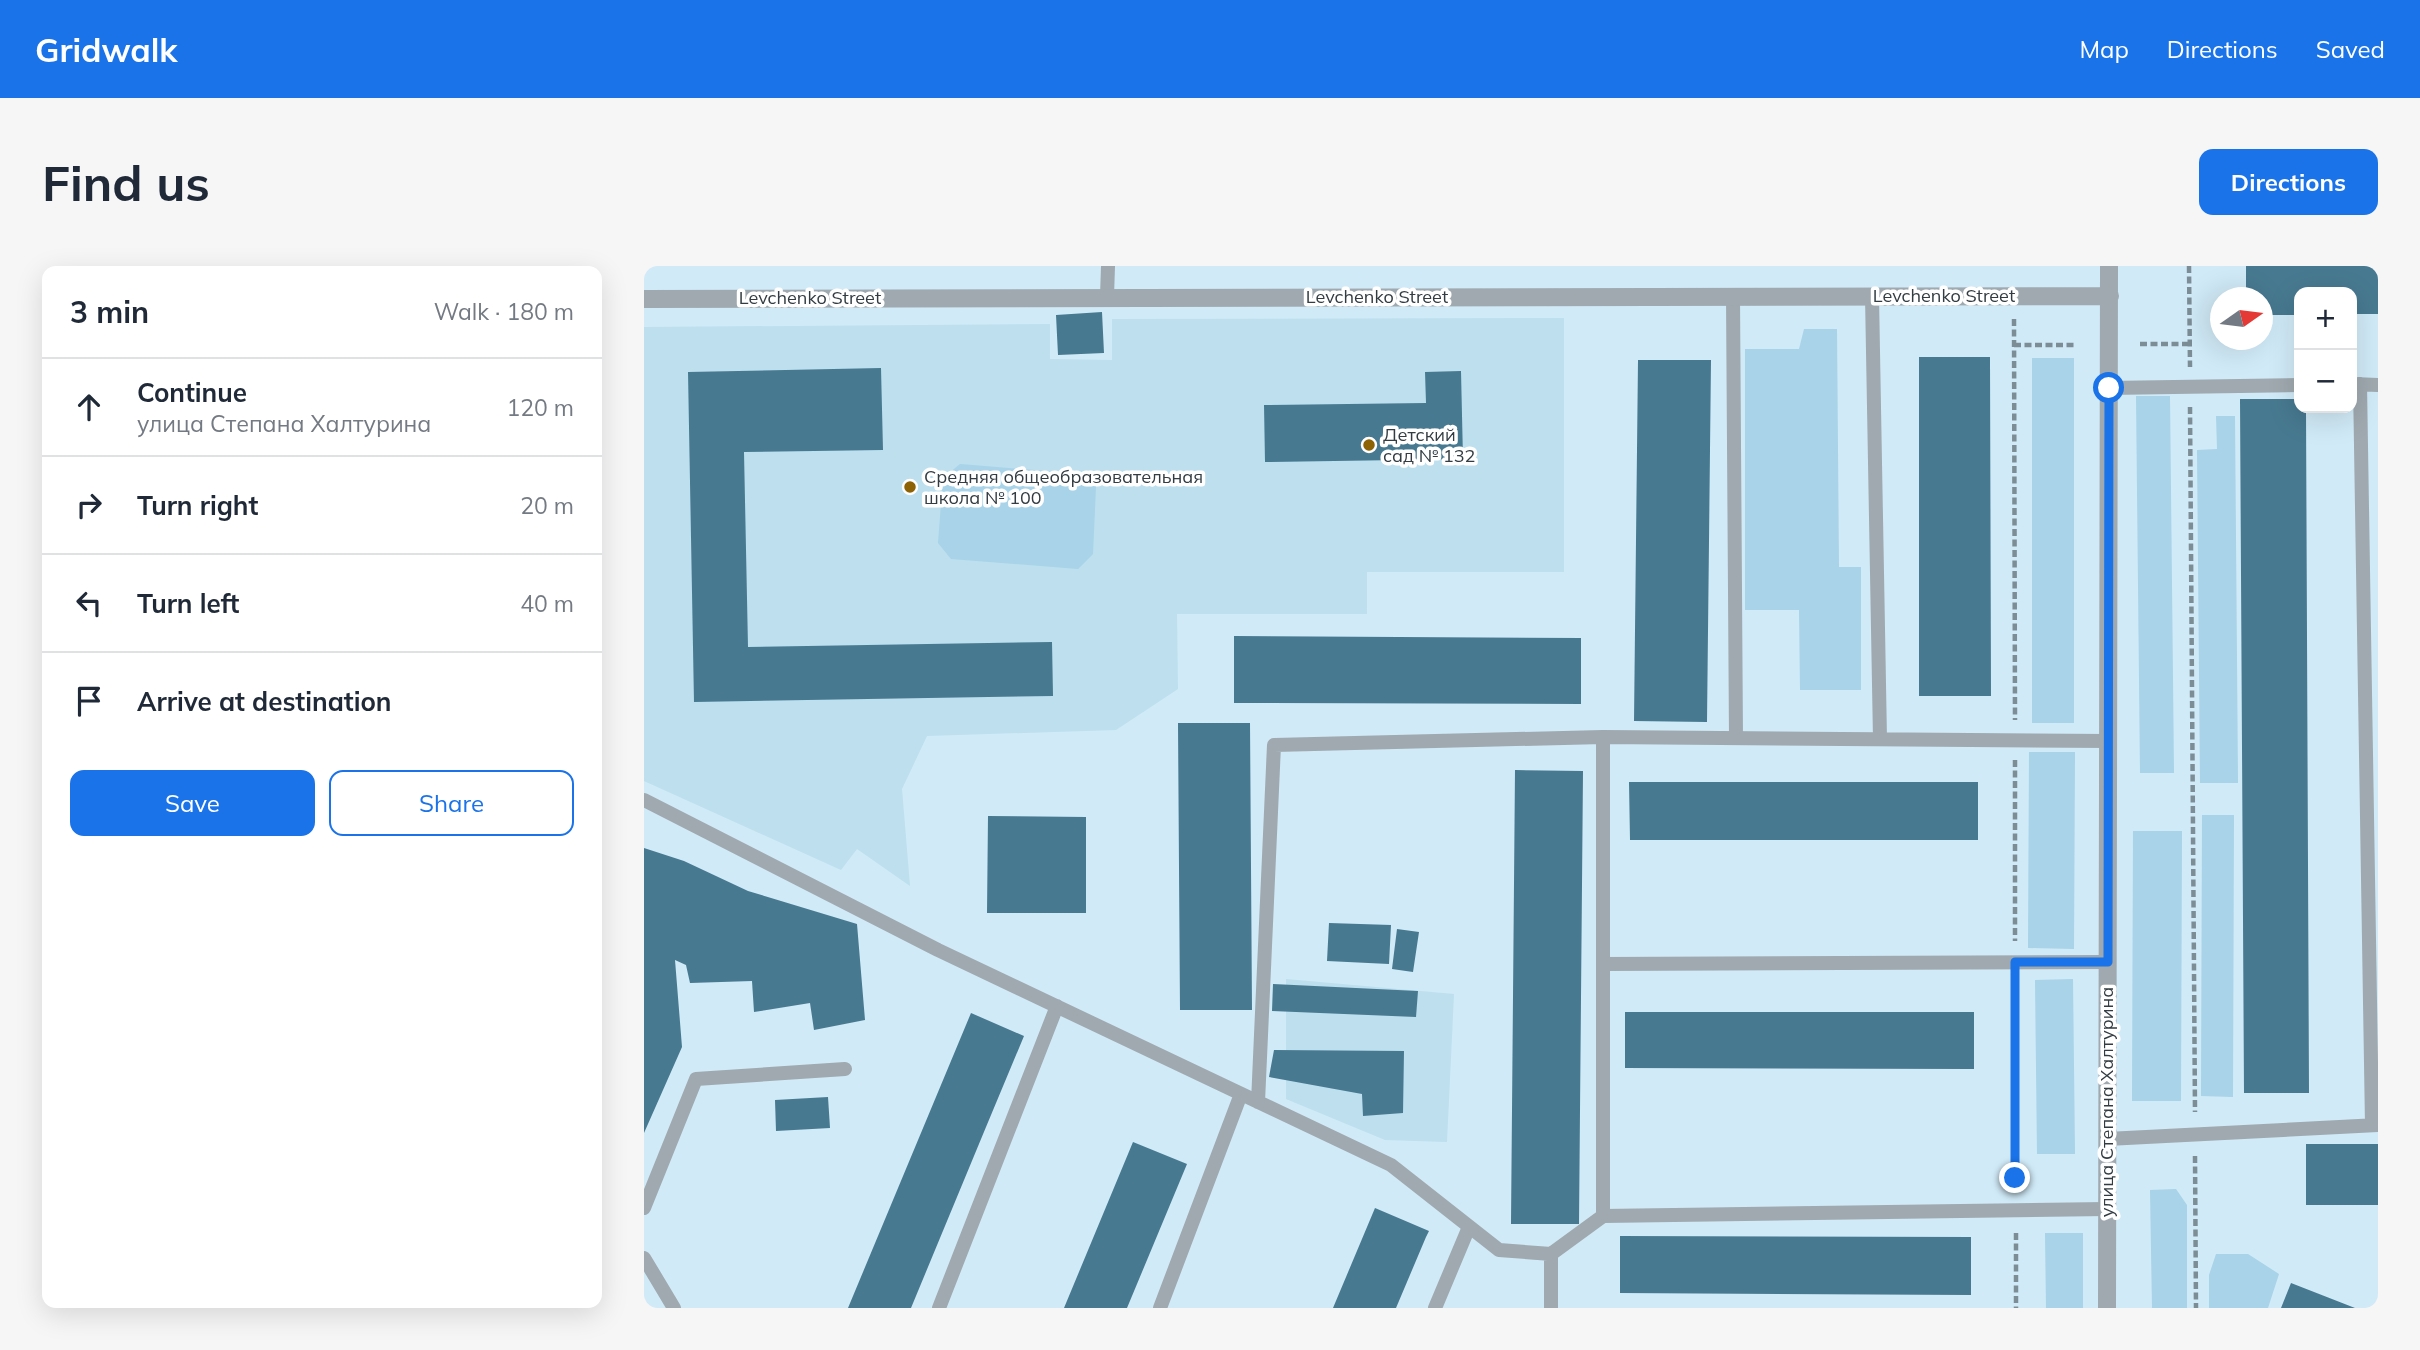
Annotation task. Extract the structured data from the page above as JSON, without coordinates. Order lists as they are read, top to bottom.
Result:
{
  "streets": {
    "street": ["Levchenko Street", "улица Степана Халтурина"]
  },
  "crossings": [
    ["Levchenko Street", "улица Степана Халтурина"]
  ],
  "places": ["Детский сад № 132", "Средняя общеобразовательная школа № 100"],
  "north": "right",
  "page": {
    "header": "Gridwalk",
    "nav": ["Map", "Directions", "Saved"],
    "buttons": [
      "Directions",
      ["Save", "Share"]
    ],
    "title": "Find us",
    "heading": ["3 min", "Walk · 180 m"],
    "map_buttons": ["+", "−"],
    "list": [
      ["Continue", "улица Степана Халтурина", "120 m"],
      ["Turn right", "20 m"],
      ["Turn left", "40 m"],
      "Arrive at destination"
    ]
  }
}
